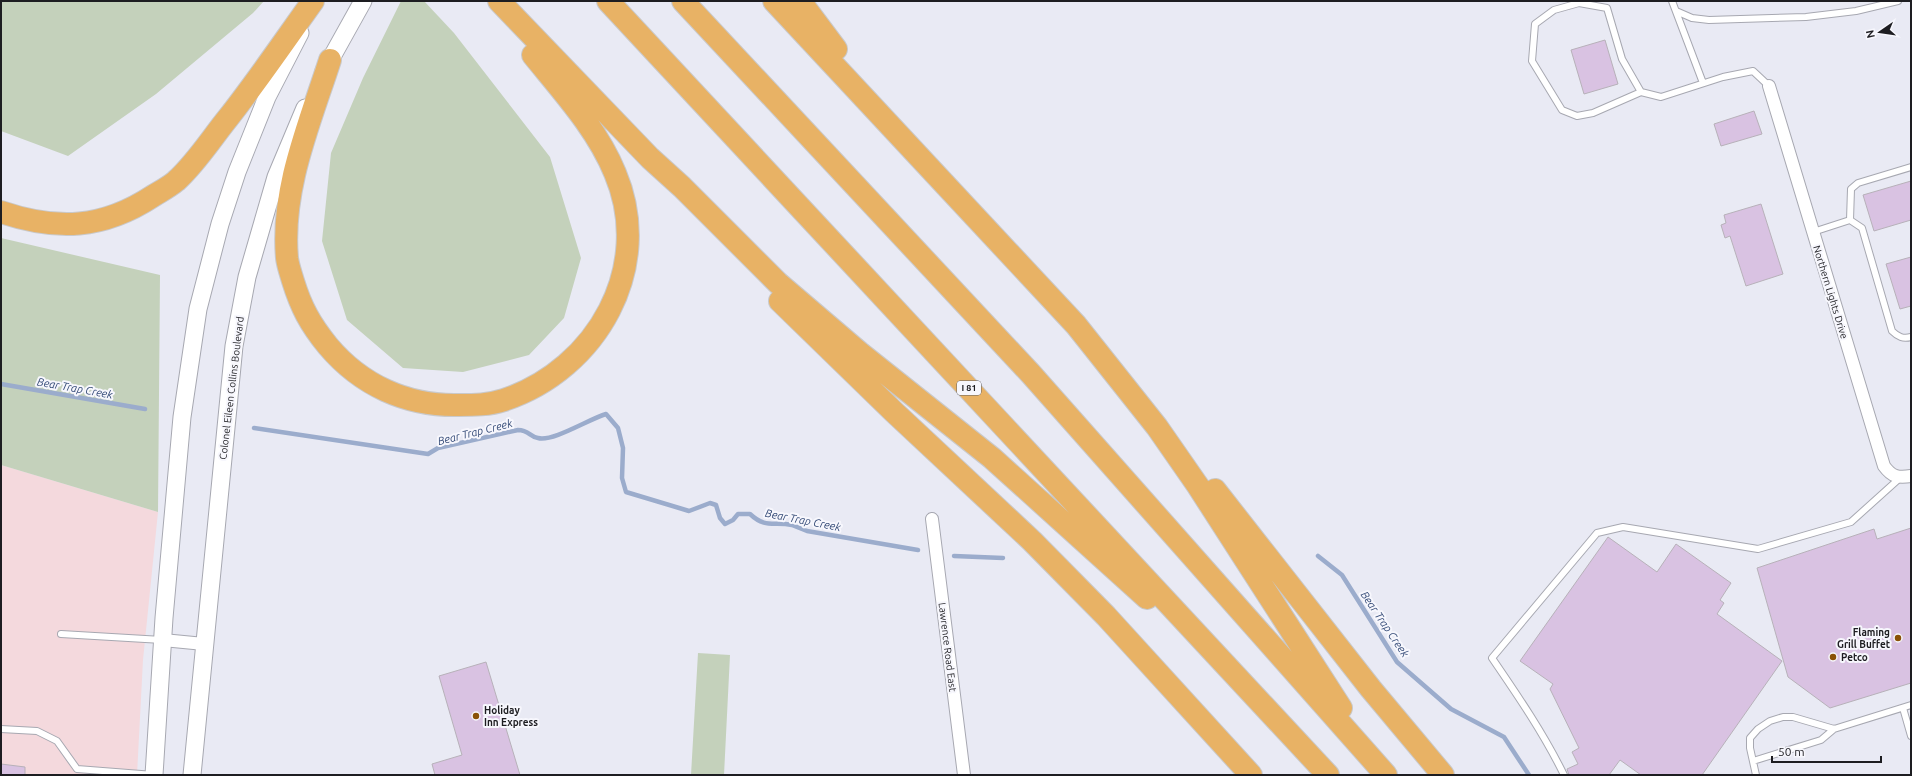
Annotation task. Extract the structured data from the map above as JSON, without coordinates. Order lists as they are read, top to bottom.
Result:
{
  "streets": {
    "highway": ["I 81"],
    "main road": ["Colonel Eileen Collins Boulevard"],
    "street": ["Northern Lights Drive", "Lawrence Road East"]
  },
  "water": ["Bear Trap Creek"],
  "places": ["Flaming Grill Buffet", "Petco", "Holiday Inn Express"],
  "scale_bar": "50 m",
  "north": "left"
}
